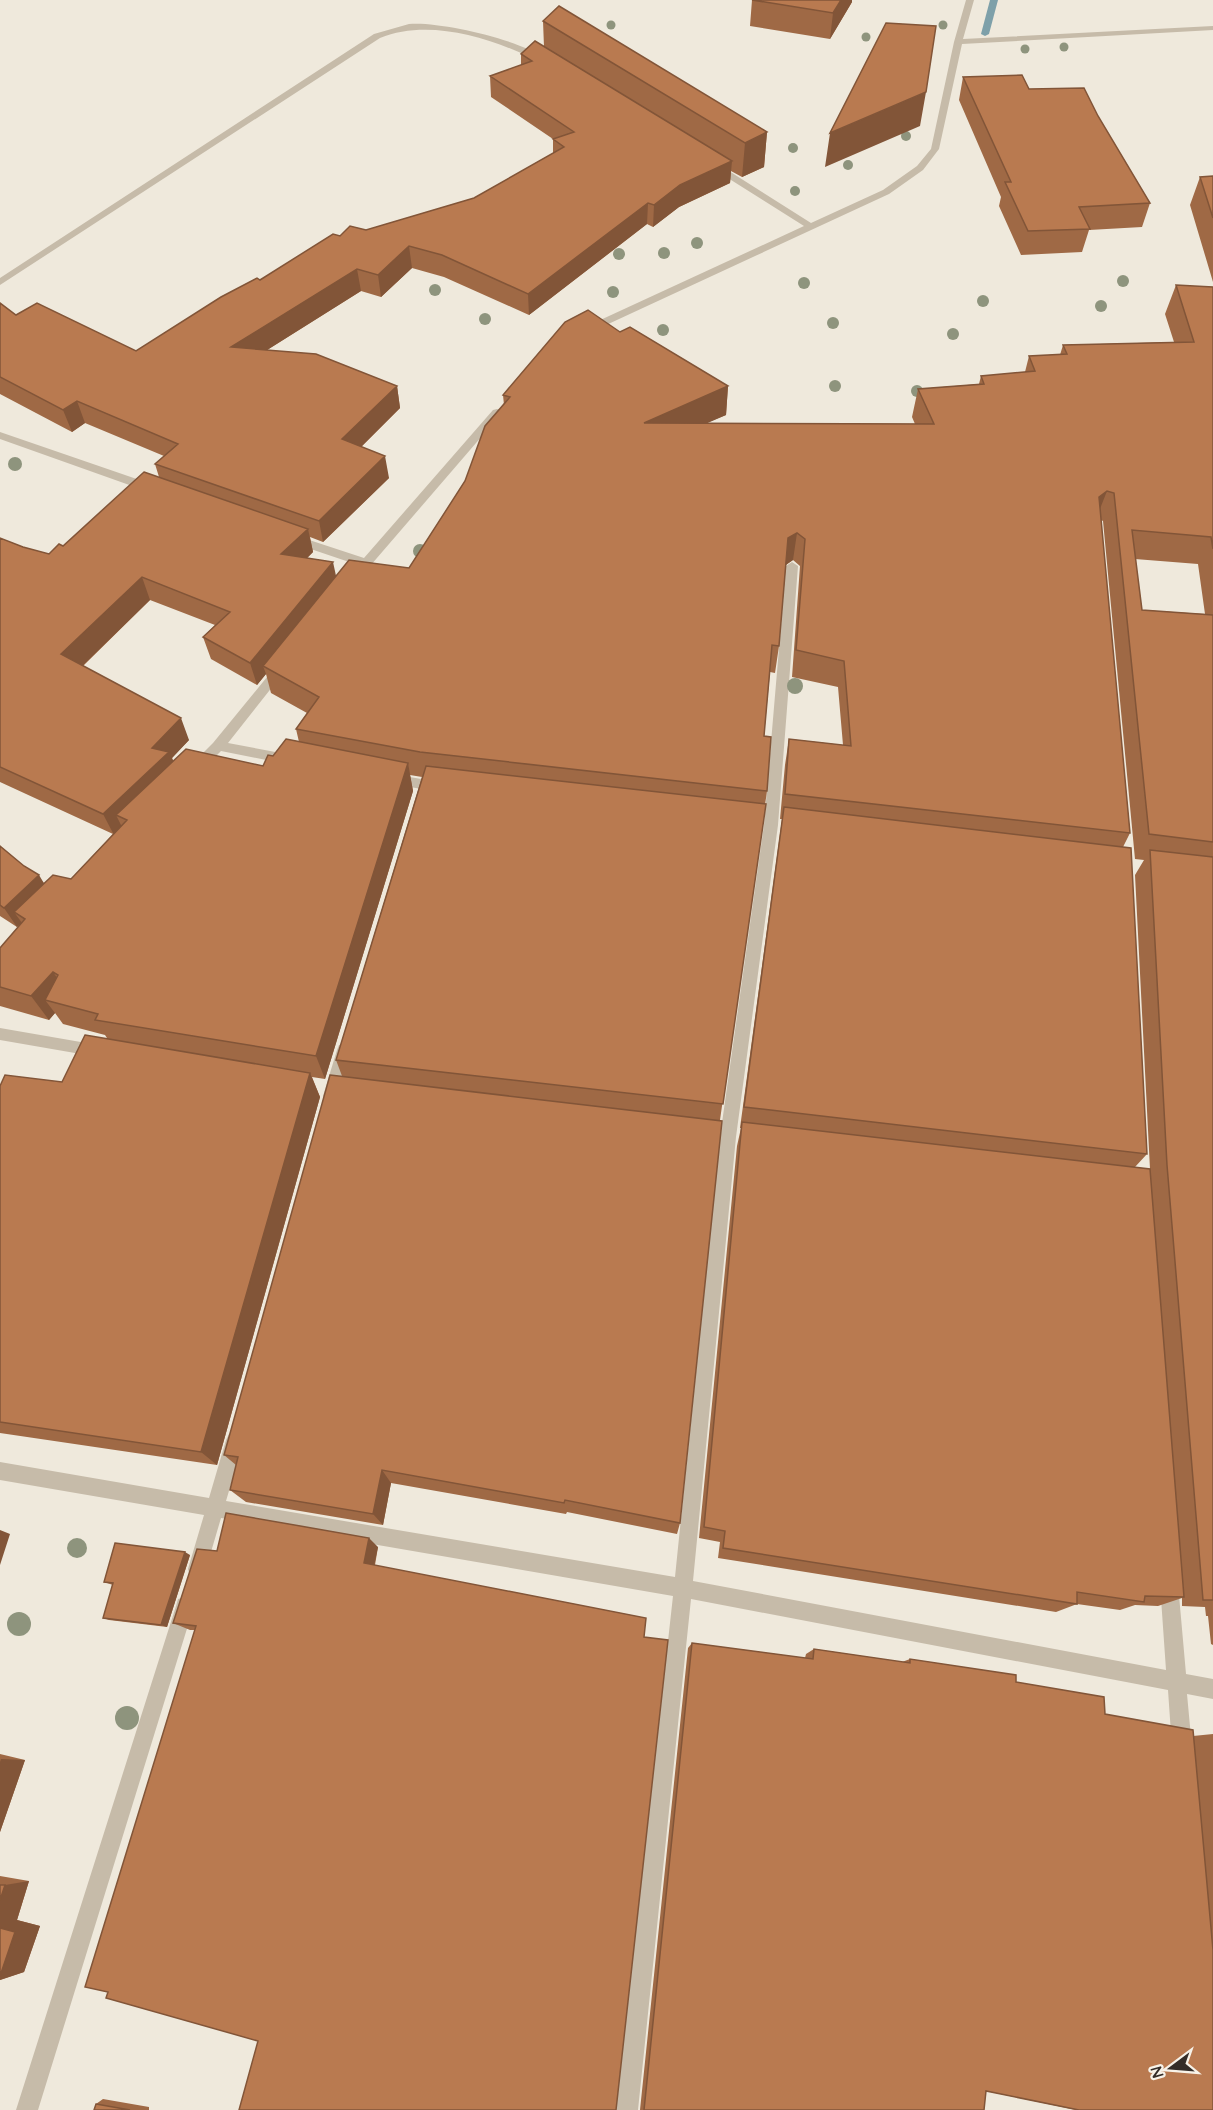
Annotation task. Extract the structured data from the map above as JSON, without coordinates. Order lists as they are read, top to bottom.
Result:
{
  "north": "left"
}
